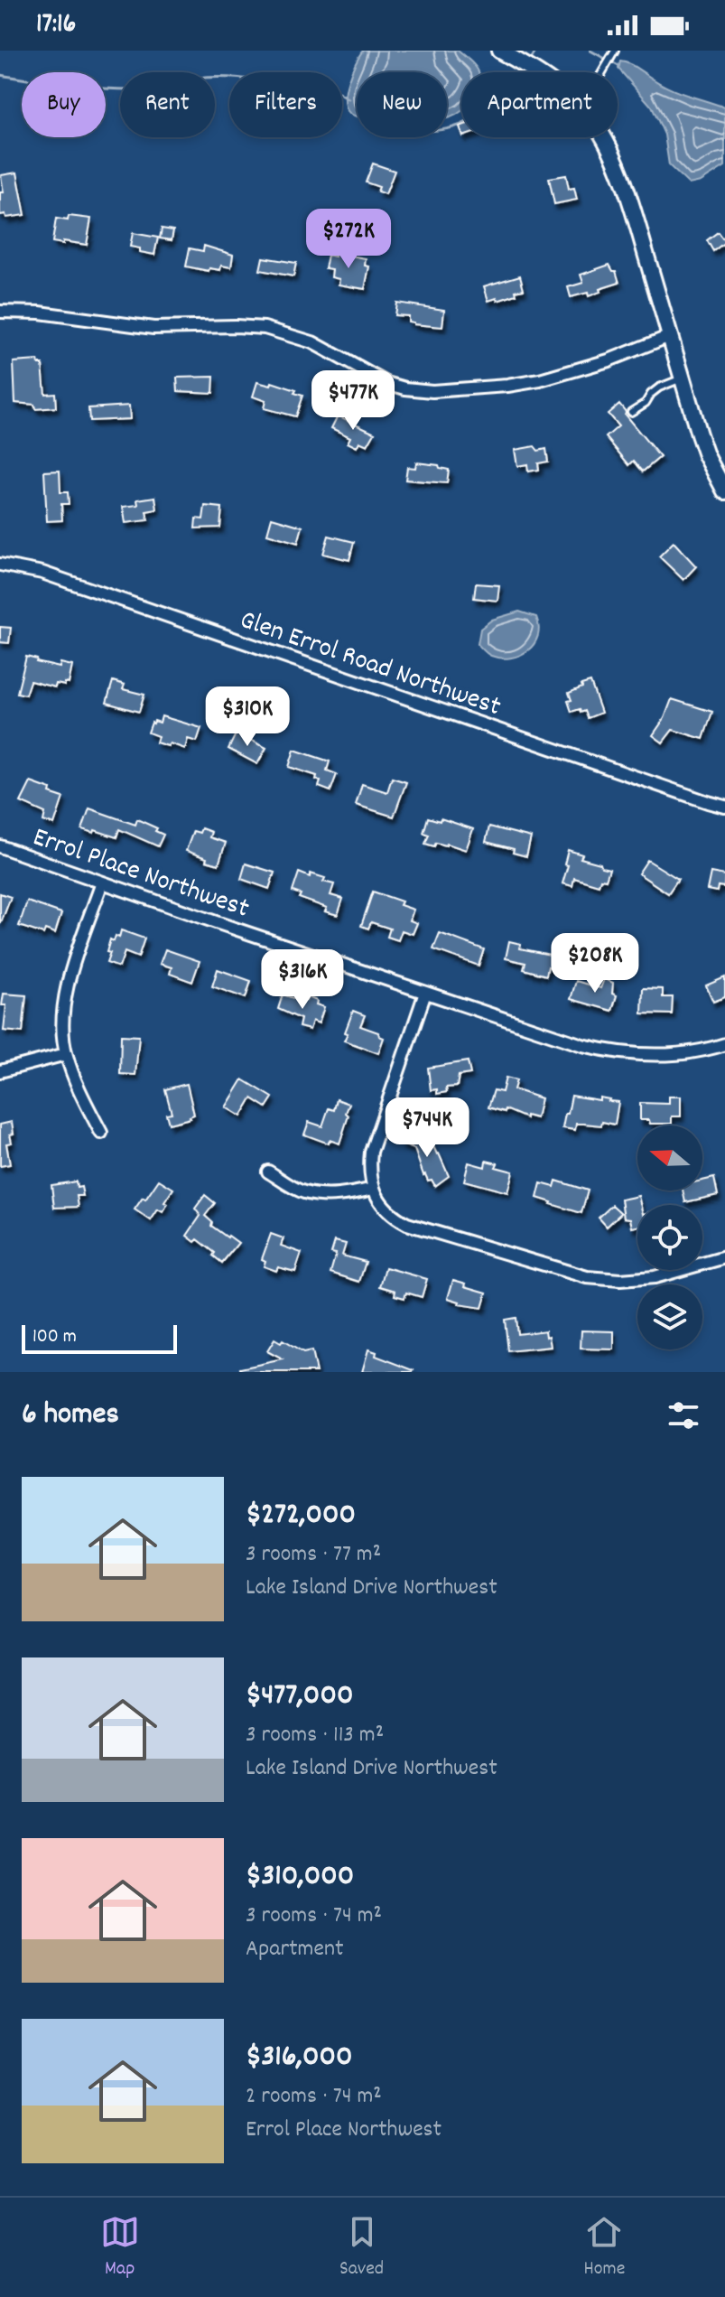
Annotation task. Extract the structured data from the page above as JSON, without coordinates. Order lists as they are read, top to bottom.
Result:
{
  "streets": {
    "street": ["Glen Errol Road Northwest", "Errol Place Northwest"]
  },
  "scale_bar": "100 m",
  "north": "left",
  "page": {
    "status": "17:16",
    "chip": [
      "Buy",
      "Rent",
      "Filters",
      "New",
      "Apartment"
    ],
    "price": [
      "$272K",
      "$477K",
      "$310K",
      "$208K",
      "$316K",
      "$744K"
    ],
    "scale": "100 m",
    "heading": "6 homes",
    "list": [
      {
        "name": "$272,000",
        "note": "3 rooms · 77 m² · Lake Island Drive Northwest"
      },
      {
        "name": "$477,000",
        "note": "3 rooms · 113 m² · Lake Island Drive Northwest"
      },
      {
        "name": "$310,000",
        "note": "3 rooms · 74 m² · Apartment"
      },
      {
        "name": "$316,000",
        "note": "2 rooms · 74 m² · Errol Place Northwest"
      }
    ],
    "tabs": ["Map", "Saved", "Home"]
  }
}
